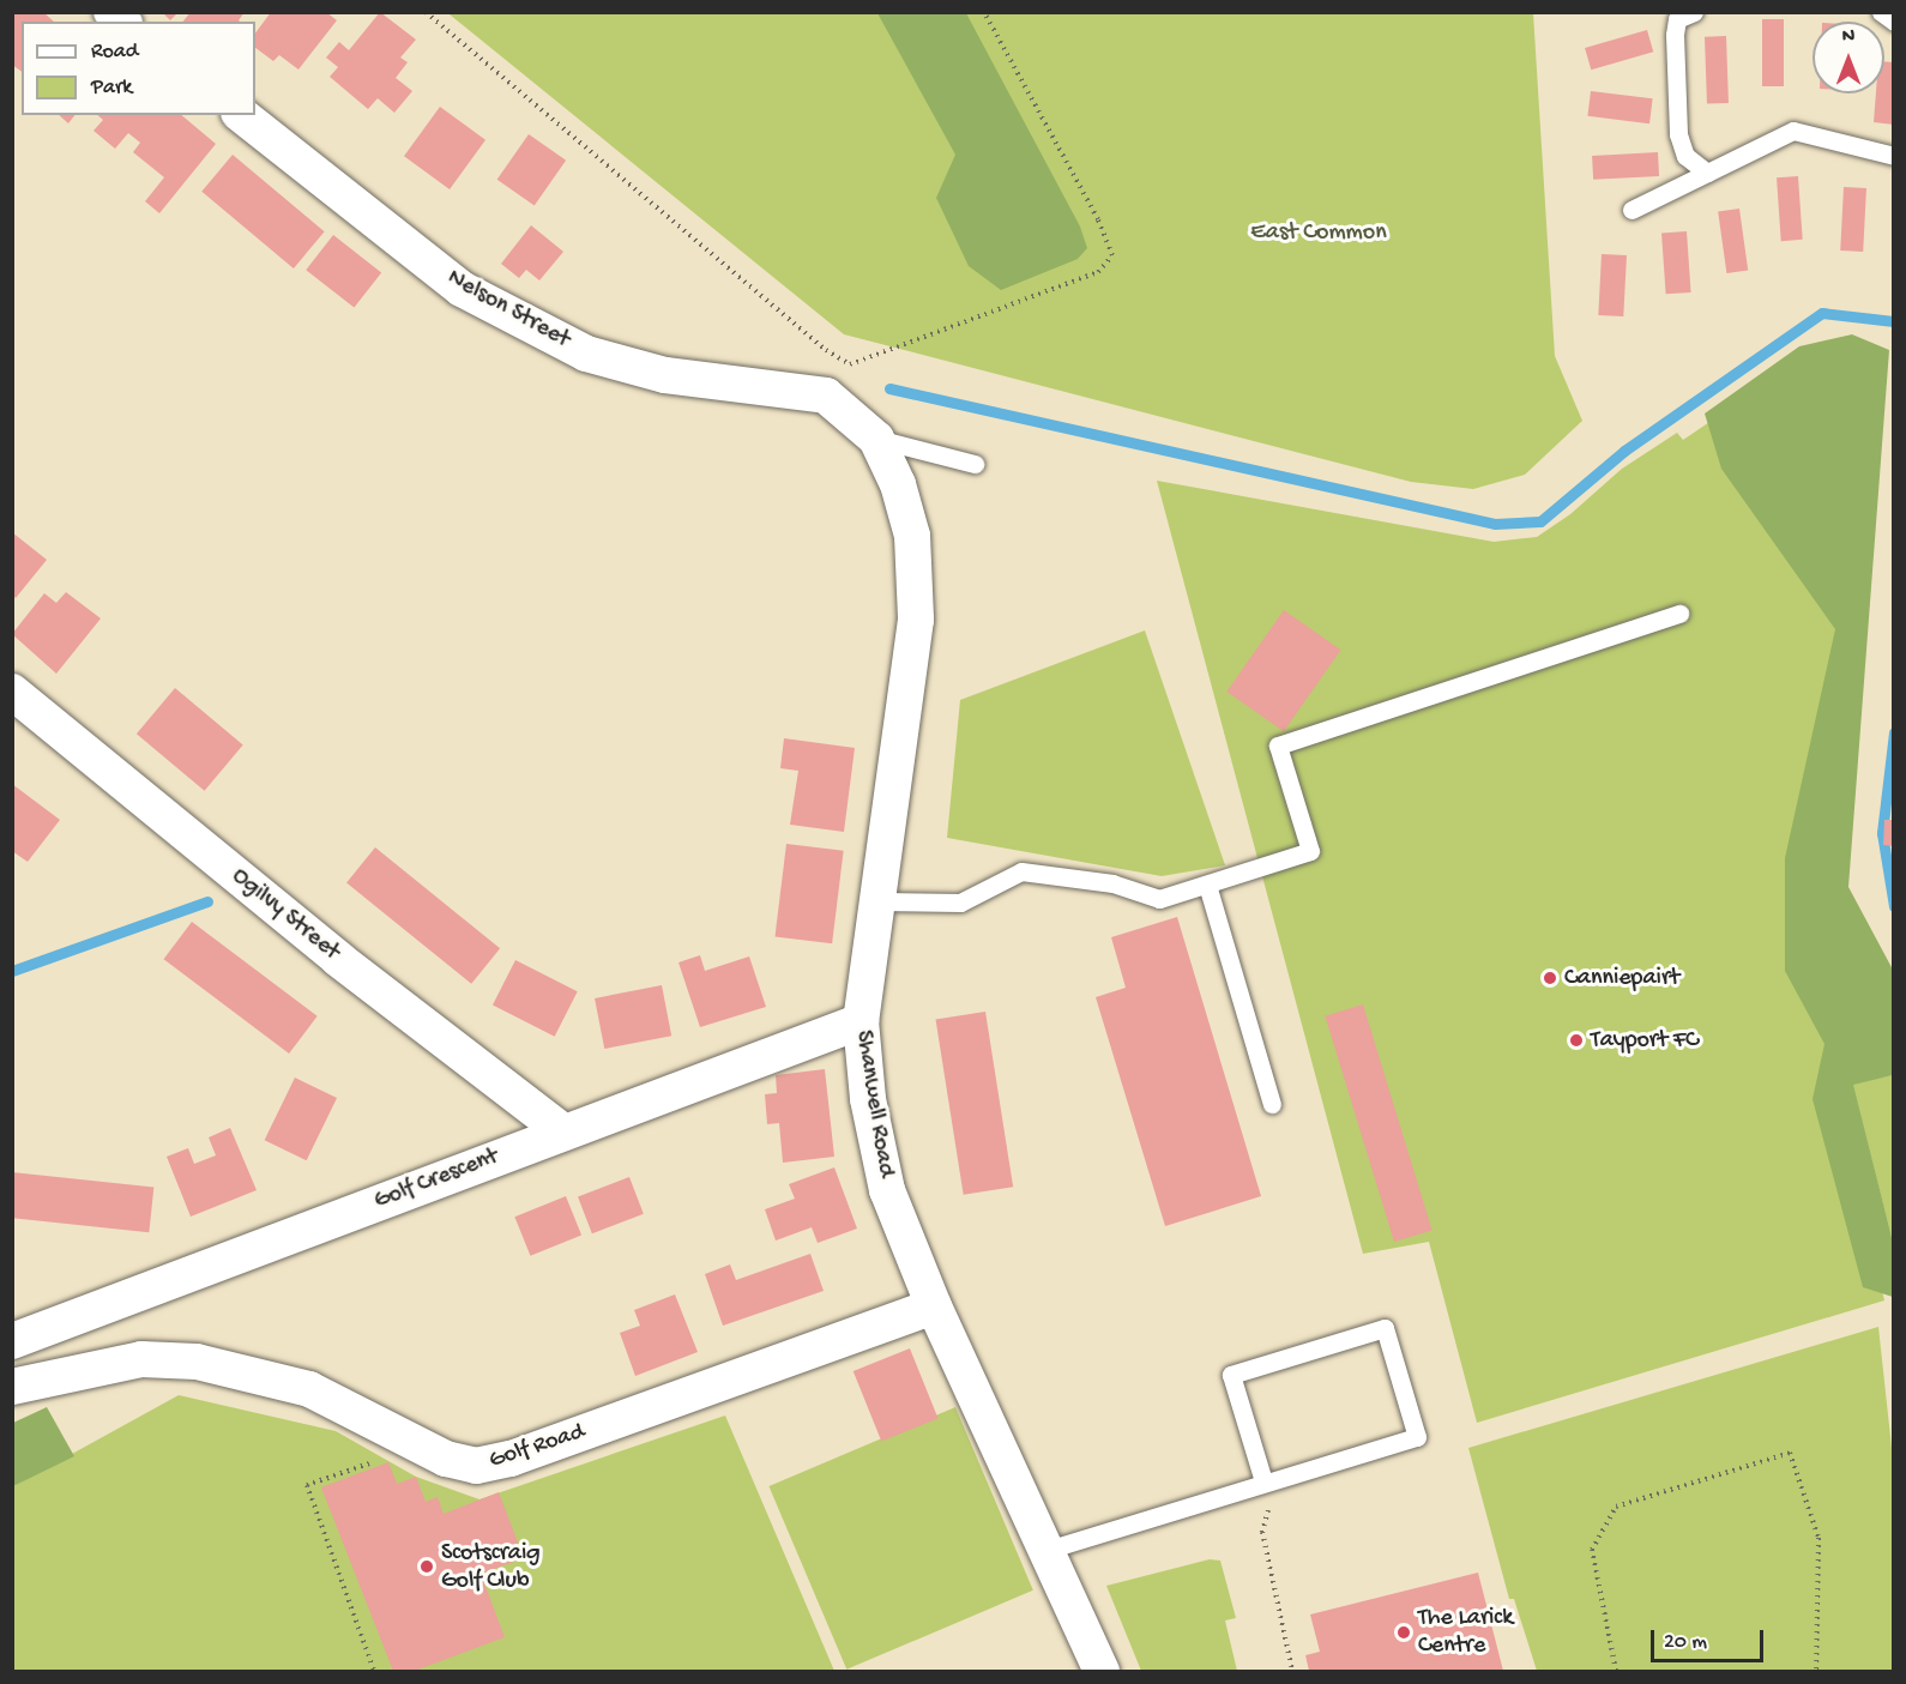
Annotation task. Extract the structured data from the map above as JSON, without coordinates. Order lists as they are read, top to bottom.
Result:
{
  "streets": {
    "street": [
      "Nelson Street",
      "Ogilvy Street",
      "Shanwell Road",
      "Golf Crescent",
      "Golf Road"
    ]
  },
  "crossings": [
    ["Nelson Street", "Shanwell Road"],
    ["Ogilvy Street", "Golf Crescent"],
    ["Shanwell Road", "Golf Crescent"],
    ["Shanwell Road", "Golf Road"]
  ],
  "parks": ["East Common"],
  "places": [
    "Canniepairt",
    "Tayport FC",
    "Scotscraig Golf Club",
    "The Larick Centre"
  ],
  "legend": ["Road", "Park"],
  "scale_bar": "20 m",
  "north": "top"
}
